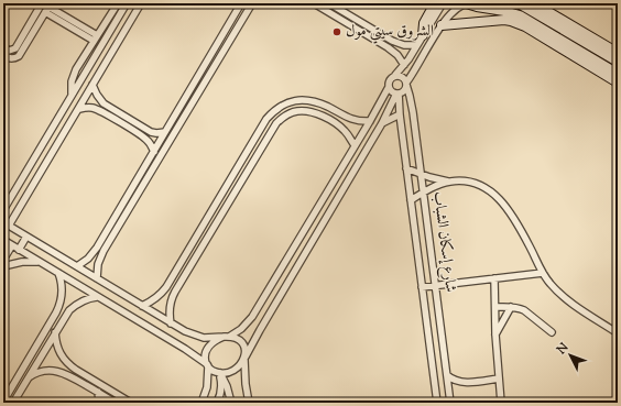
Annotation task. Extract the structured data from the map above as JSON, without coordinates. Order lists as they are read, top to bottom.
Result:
{
  "streets": {
    "street": ["شارع إسكان الشباب"]
  },
  "places": ["الشروق سيتي مول"],
  "north": "top left"
}
